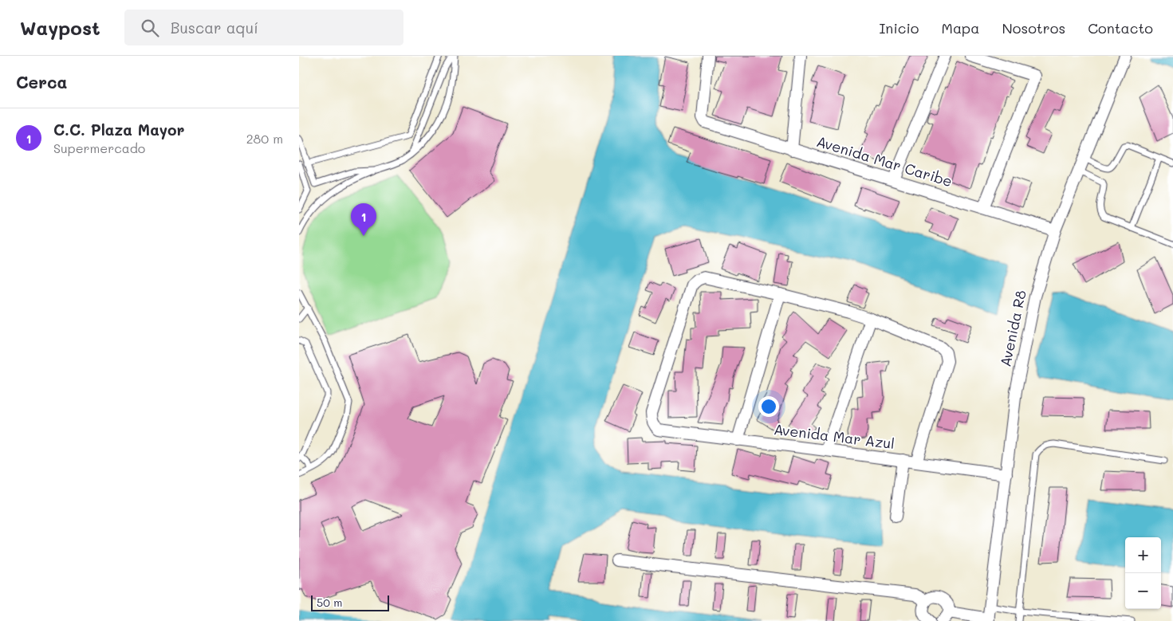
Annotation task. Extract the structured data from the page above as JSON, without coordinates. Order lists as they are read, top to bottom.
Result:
{
  "streets": {
    "street": ["Avenida Mar Caribe", "Avenida R8", "Avenida Mar Azul"]
  },
  "crossings": [
    ["Avenida Mar Caribe", "Avenida R8"],
    ["Avenida R8", "Avenida Mar Azul"]
  ],
  "scale_bar": "50 m",
  "page": {
    "header": "Waypost",
    "search": "Buscar aquí",
    "nav": [
      "Inicio",
      "Mapa",
      "Nosotros",
      "Contacto"
    ],
    "heading": "Cerca",
    "list": [
      {
        "mark": "1",
        "name": "C.C. Plaza Mayor",
        "note": "Supermercado",
        "value": "280 m"
      }
    ],
    "pins": "1",
    "map_buttons": ["+", "−"],
    "scale": "50 m"
  }
}
